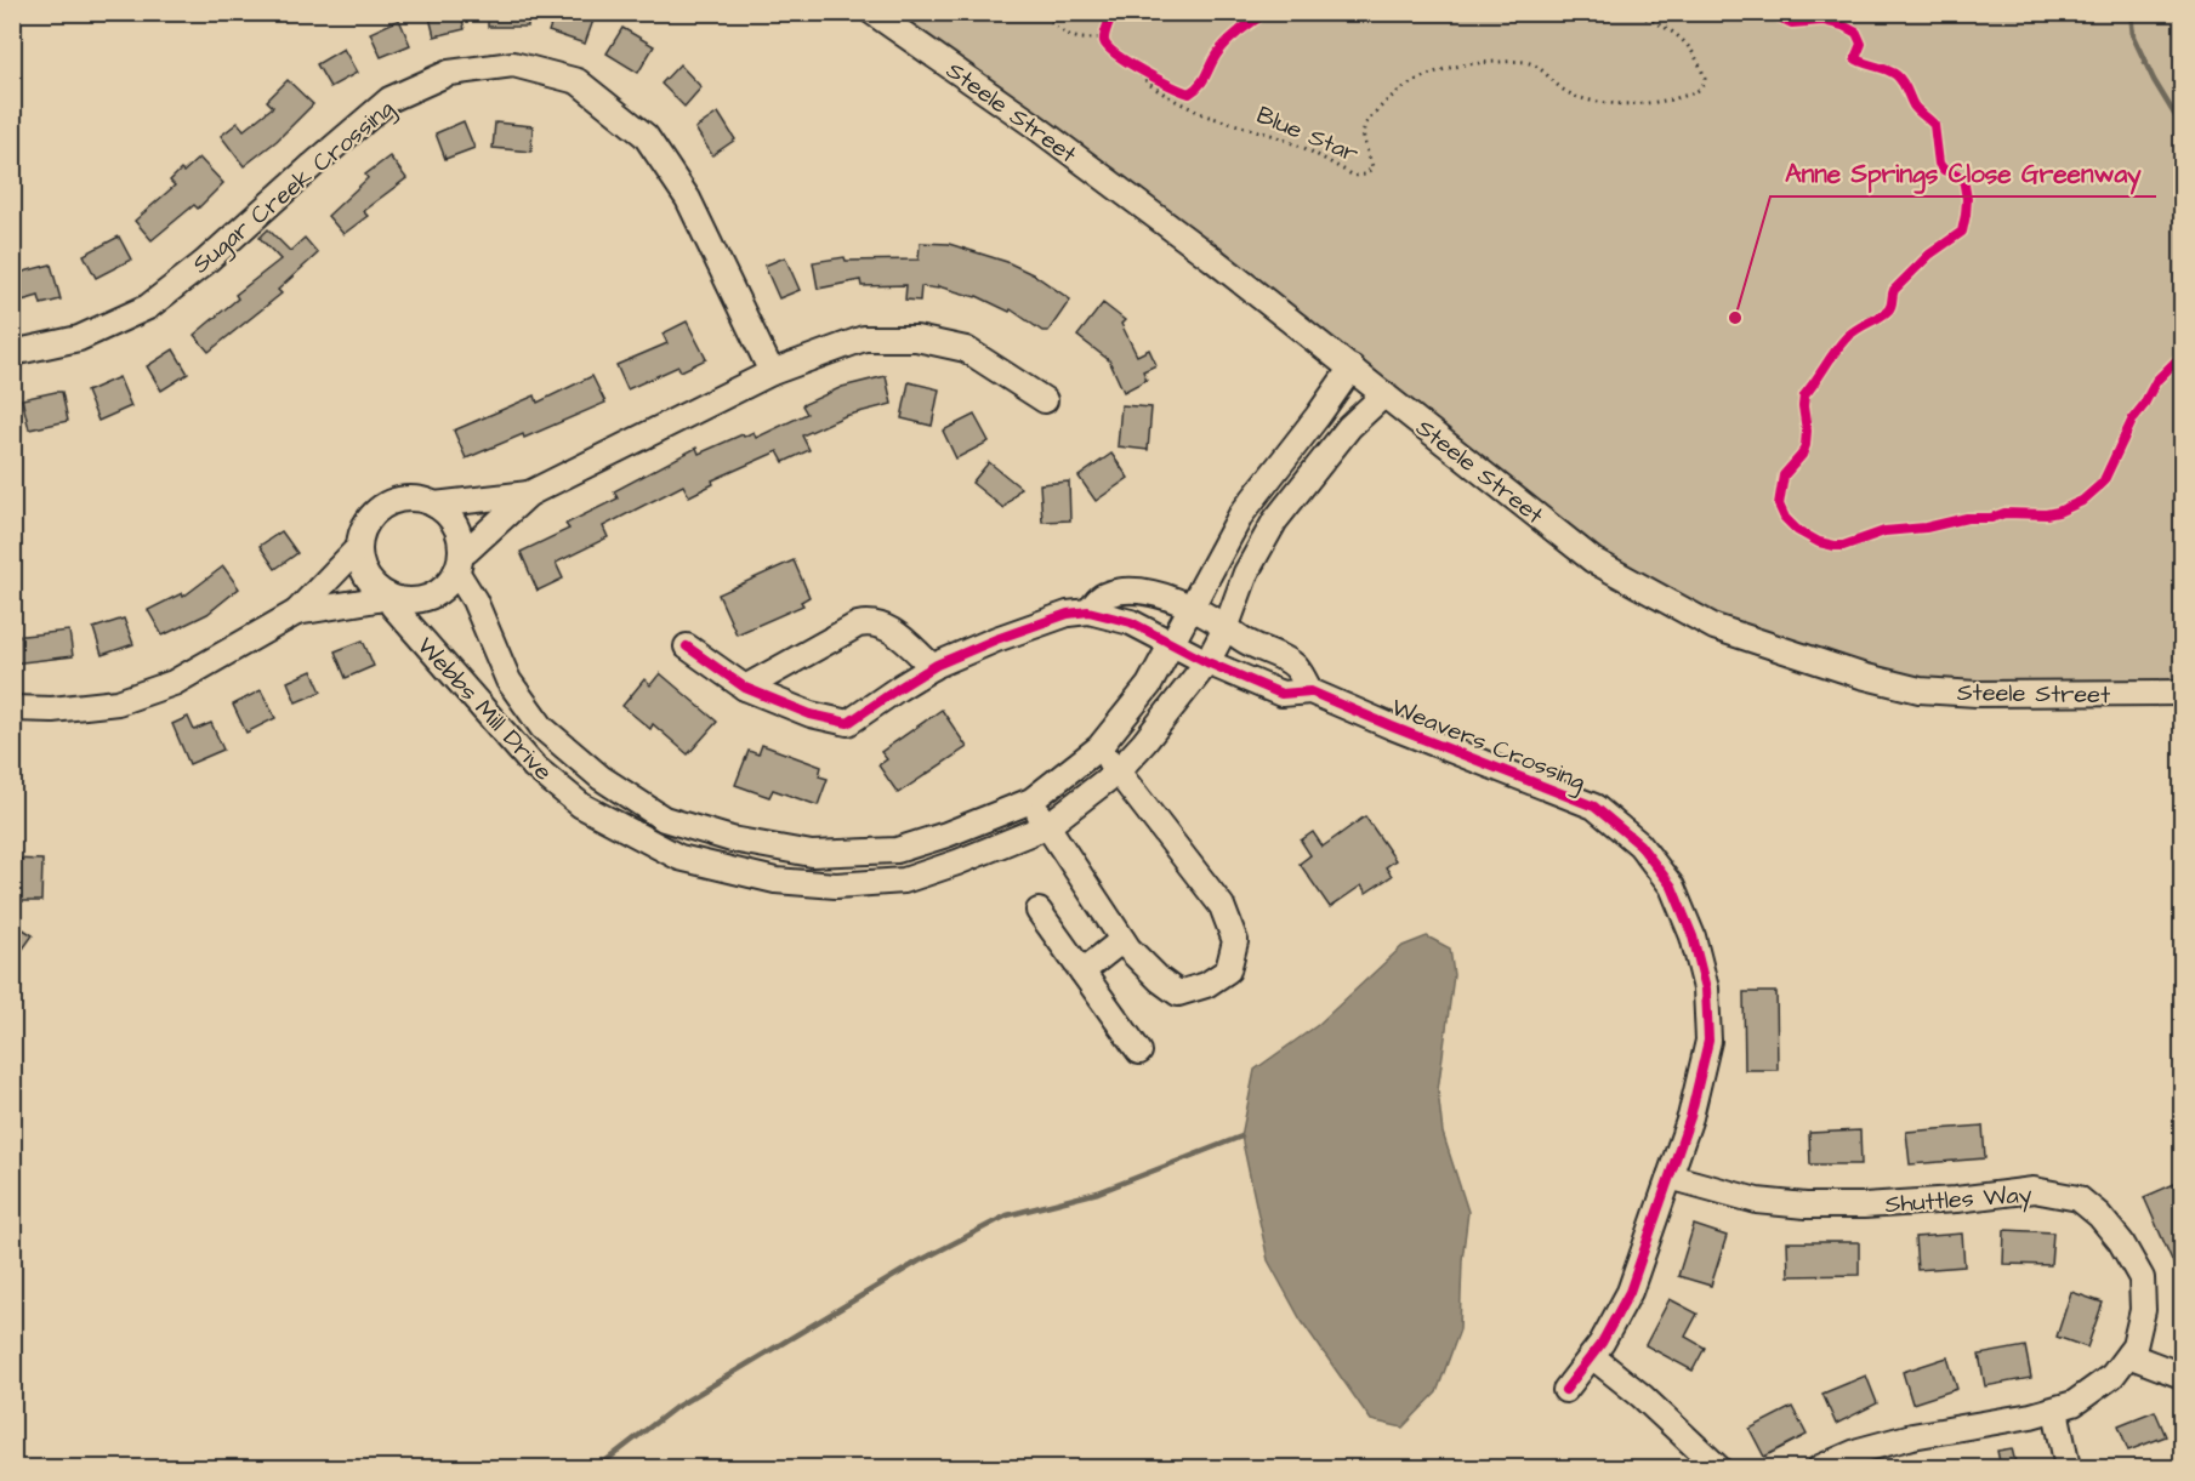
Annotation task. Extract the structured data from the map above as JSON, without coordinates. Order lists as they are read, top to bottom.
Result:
{
  "streets": {
    "street": [
      "Steele Street",
      "Sugar Creek Crossing",
      "Webbs Mill Drive",
      "Weavers Crossing",
      "Shuttles Way"
    ],
    "path": ["Blue Star"]
  },
  "crossings": [
    ["Steele Street", "Webbs Mill Drive"],
    ["Webbs Mill Drive", "Weavers Crossing"],
    ["Weavers Crossing", "Shuttles Way"]
  ],
  "places": ["Anne Springs Close Greenway"]
}
